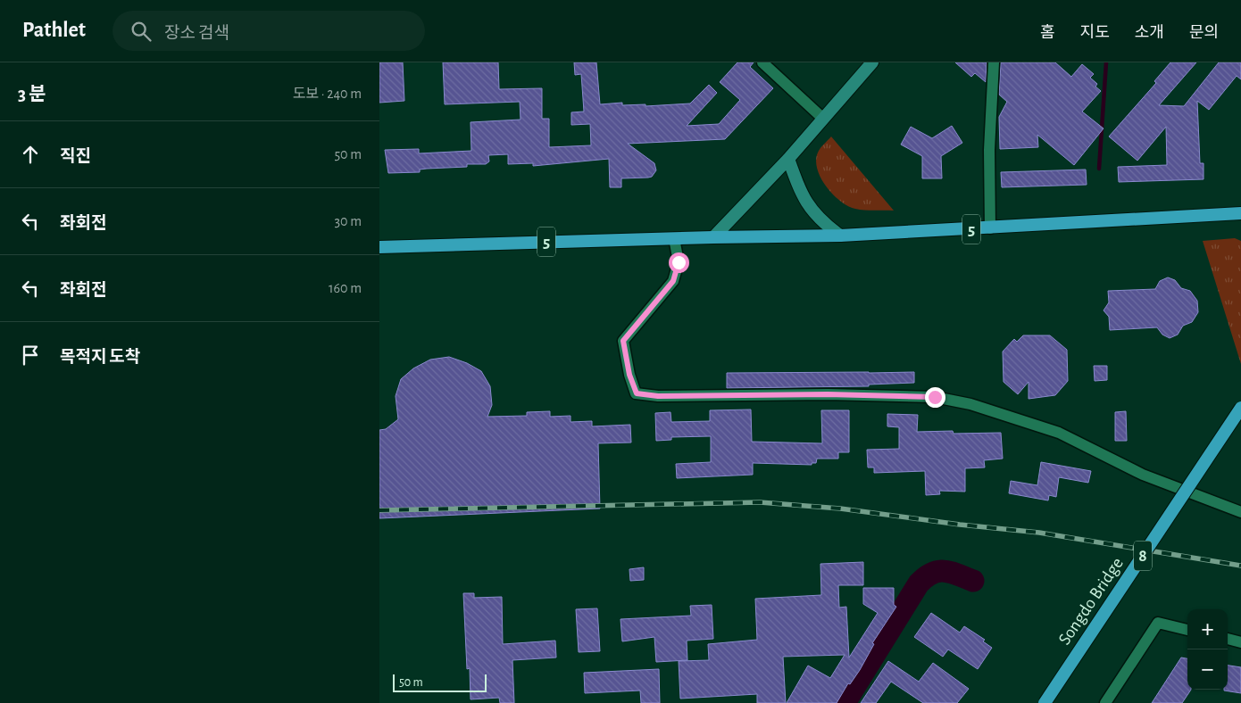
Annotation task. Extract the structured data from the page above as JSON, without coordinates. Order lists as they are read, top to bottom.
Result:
{
  "streets": {
    "highway": ["5", "8", "Songdo Bridge"]
  },
  "scale_bar": "50 m",
  "page": {
    "header": "Pathlet",
    "search": "장소 검색",
    "nav": [
      "홈",
      "지도",
      "소개",
      "문의"
    ],
    "heading": ["3 분", "도보 · 240 m"],
    "list": [
      ["직진", "50 m"],
      ["좌회전", "30 m"],
      ["좌회전", "160 m"],
      "목적지 도착"
    ],
    "map_buttons": ["+", "−"],
    "scale": "50 m"
  }
}
